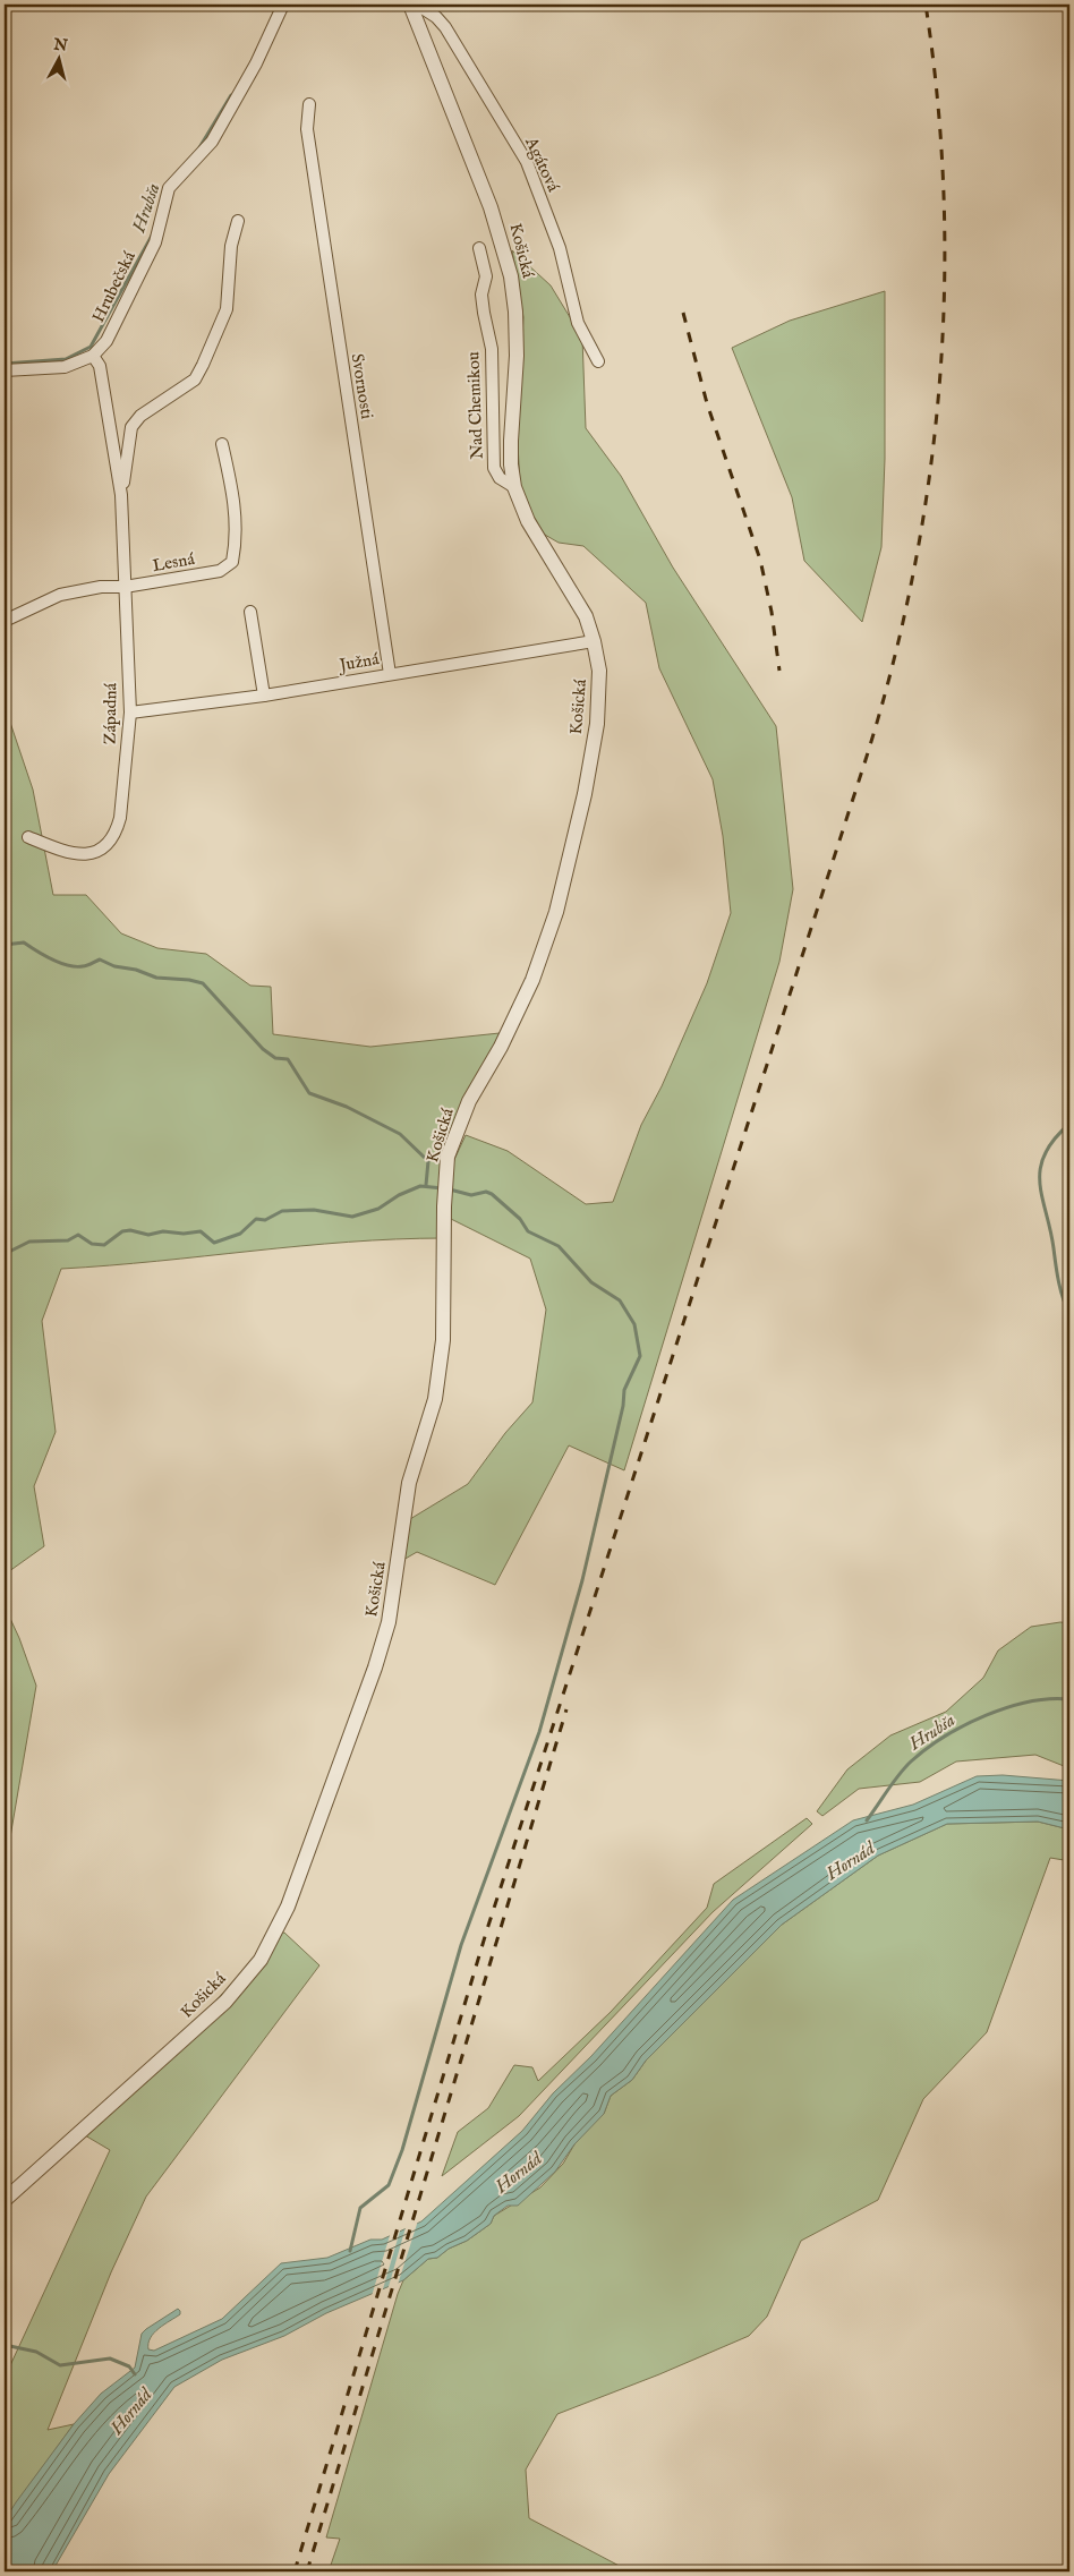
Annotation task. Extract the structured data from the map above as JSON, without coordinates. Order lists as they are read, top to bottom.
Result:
{
  "streets": {
    "street": [
      "Agátová",
      "Košická",
      "Hrubečská",
      "Svornosti",
      "Nad Chemikou",
      "Lesná",
      "Južná",
      "Západná"
    ]
  },
  "crossings": [
    ["Košická", "Nad Chemikou"],
    ["Košická", "Južná"],
    ["Hrubečská", "Západná"],
    ["Svornosti", "Južná"],
    ["Lesná", "Západná"],
    ["Južná", "Západná"]
  ],
  "water": ["Hrubša", "Hornád"],
  "north": "top"
}
